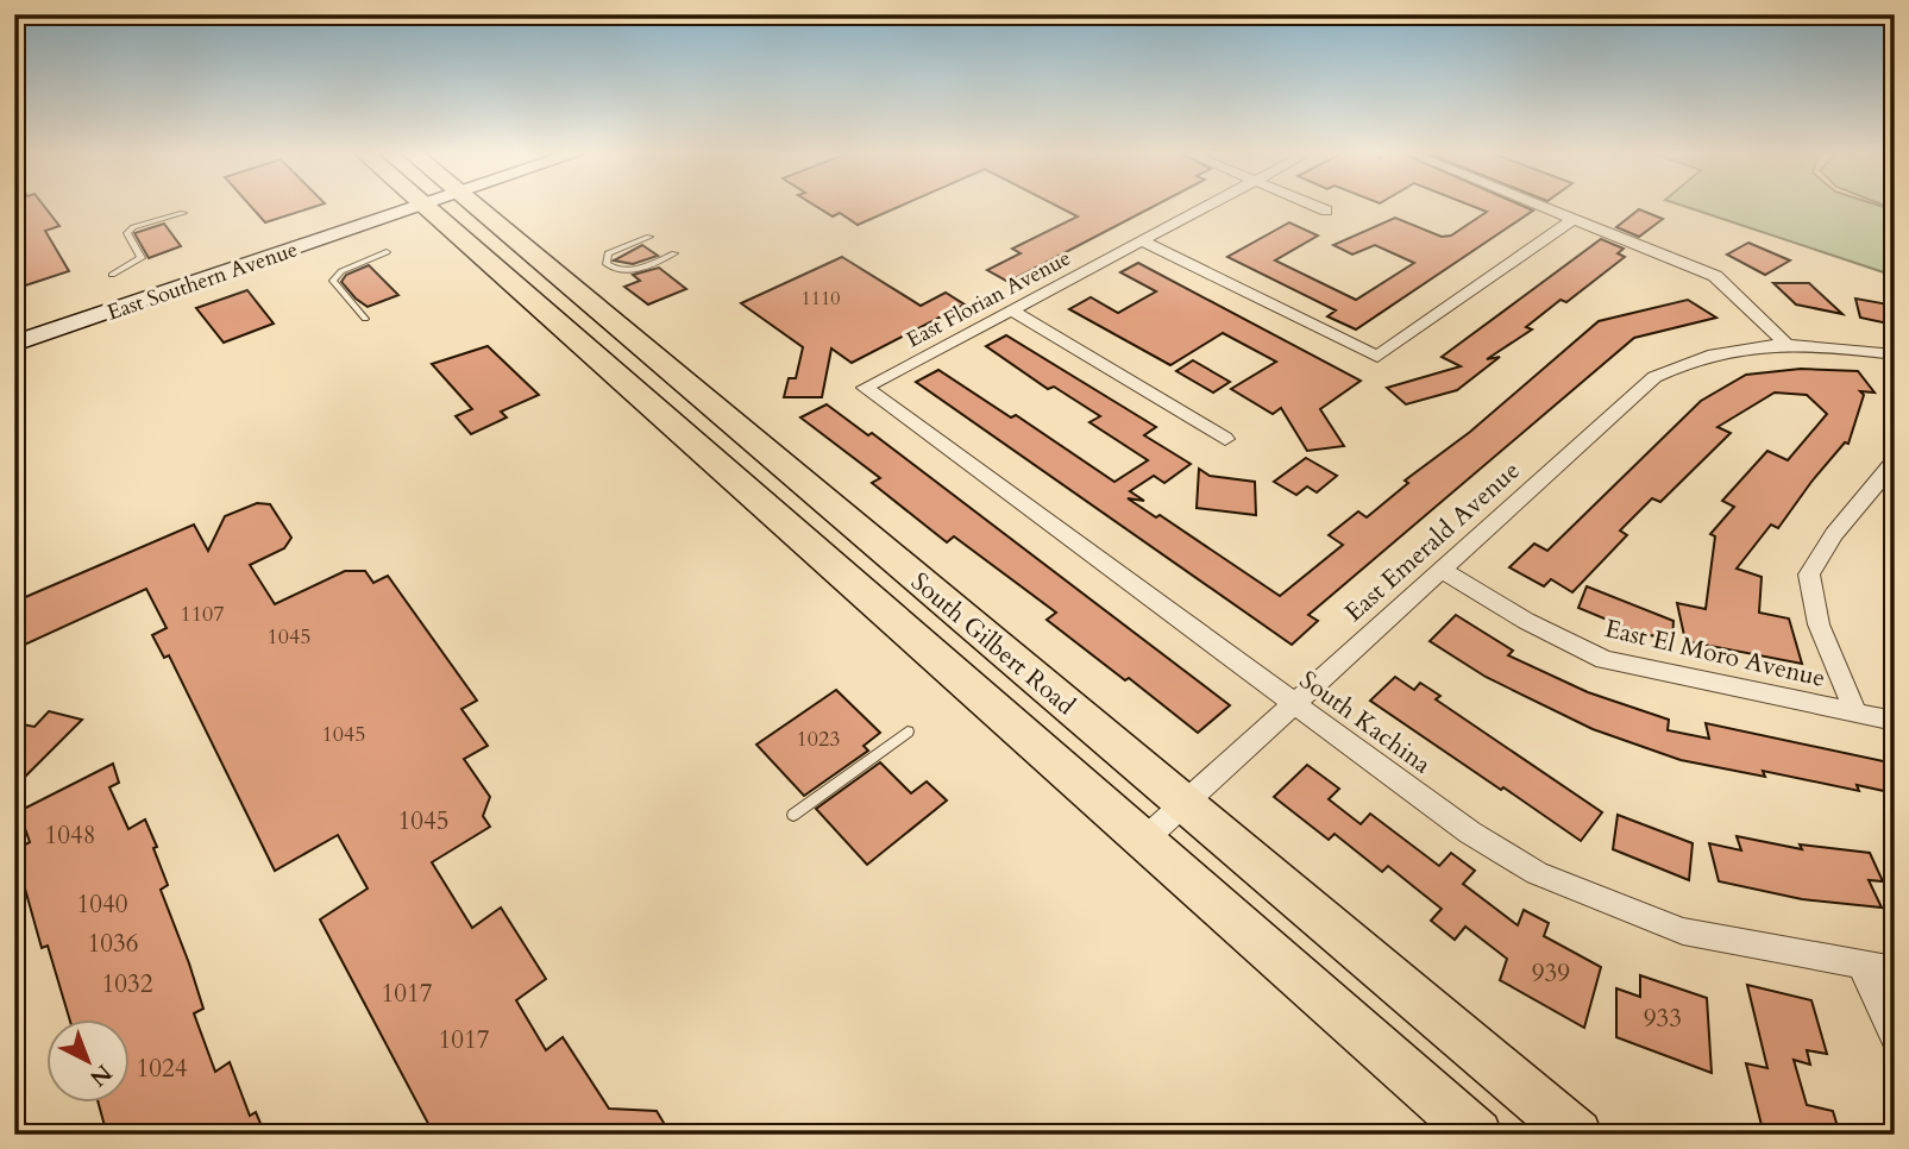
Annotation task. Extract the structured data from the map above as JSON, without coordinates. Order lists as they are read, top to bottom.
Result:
{
  "streets": {
    "main road": ["East Southern Avenue", "South Gilbert Road"],
    "street": [
      "East Florian Avenue",
      "East Emerald Avenue",
      "East El Moro Avenue",
      "South Kachina"
    ]
  },
  "crossings": [
    ["East Southern Avenue", "South Gilbert Road"],
    ["East Florian Avenue", "South Kachina"],
    ["East Emerald Avenue", "South Gilbert Road"],
    ["East Emerald Avenue", "East El Moro Avenue"],
    ["East Emerald Avenue", "South Kachina"]
  ],
  "house_numbers": [
    "1110",
    "1107",
    "1045",
    "1045",
    "1023",
    "1045",
    "1048",
    "1040",
    "1036",
    "939",
    "1032",
    "1017",
    "933",
    "1017",
    "1024"
  ],
  "north": "bottom right"
}
